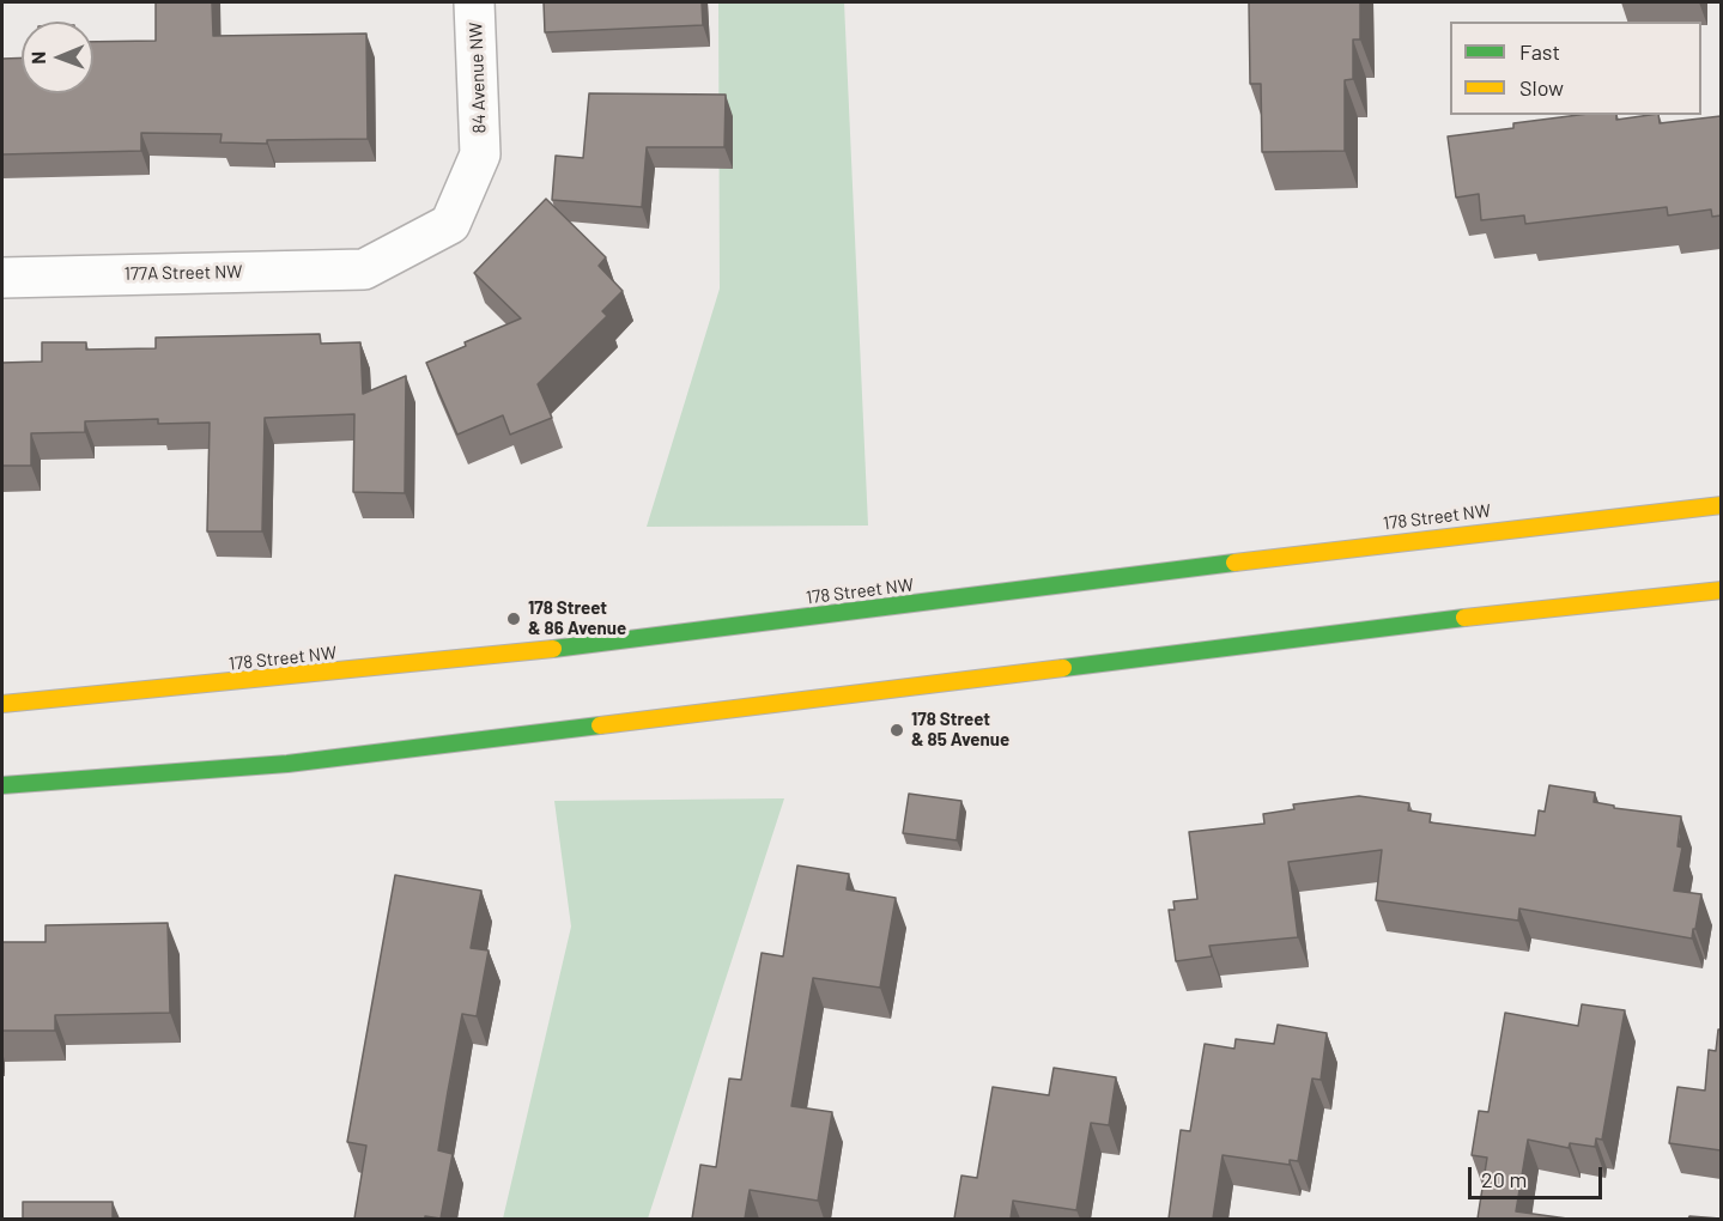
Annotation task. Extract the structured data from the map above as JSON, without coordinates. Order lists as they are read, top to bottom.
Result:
{
  "streets": {
    "main road": ["178 Street NW"],
    "street": ["84 Avenue NW", "177A Street NW"]
  },
  "crossings": [
    ["84 Avenue NW", "177A Street NW"]
  ],
  "places": ["178 Street & 86 Avenue", "178 Street & 85 Avenue"],
  "legend": ["Fast", "Slow"],
  "scale_bar": "20 m",
  "north": "left"
}
